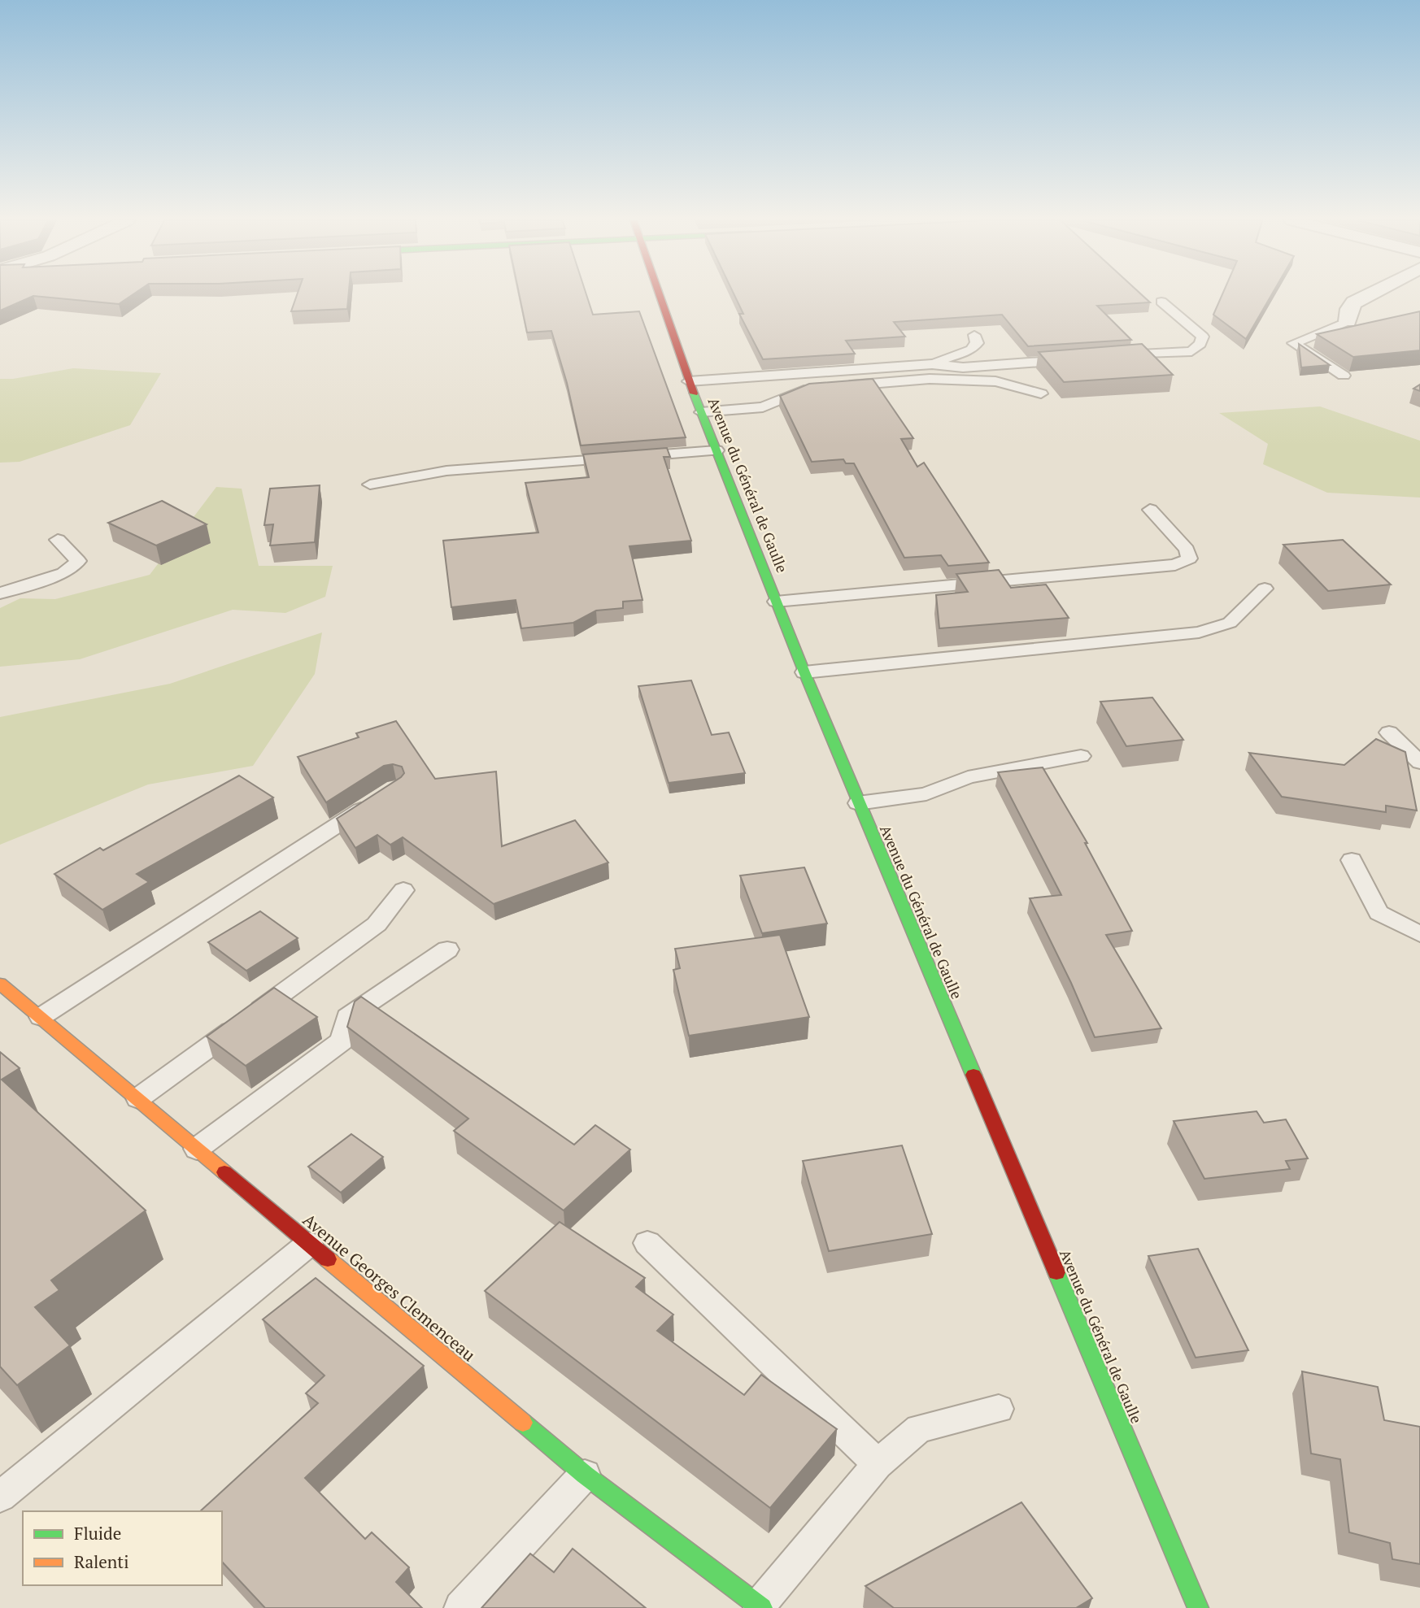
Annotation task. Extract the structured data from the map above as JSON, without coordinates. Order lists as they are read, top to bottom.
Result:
{
  "streets": {
    "street": ["Avenue du Général de Gaulle", "Avenue Georges Clemenceau"]
  },
  "legend": ["Fluide", "Ralenti"]
}
